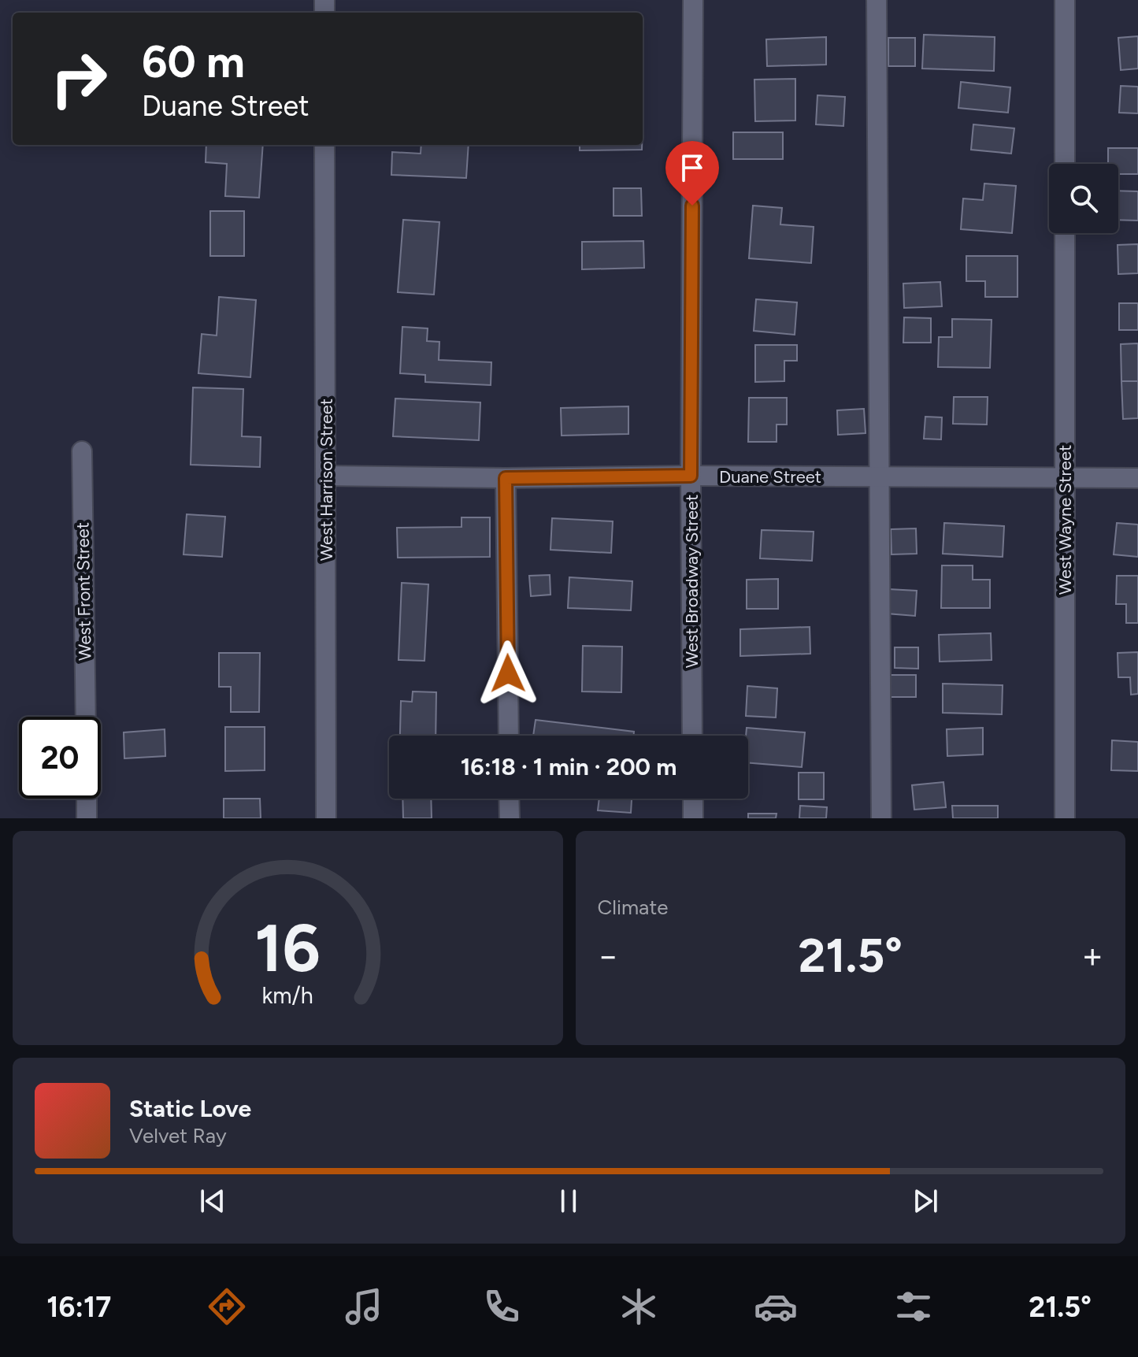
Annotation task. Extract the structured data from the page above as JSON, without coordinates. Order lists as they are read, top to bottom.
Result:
{
  "streets": {
    "street": [
      "Duane Street",
      "West Harrison Street",
      "West Wayne Street",
      "West Broadway Street",
      "West Front Street"
    ]
  },
  "crossings": [
    ["Duane Street", "West Harrison Street"],
    ["Duane Street", "West Wayne Street"],
    ["Duane Street", "West Broadway Street"]
  ],
  "page": {
    "turn": ["60 m", "Duane Street"],
    "limit": "20",
    "trip": "16:18 · 1 min · 200 m",
    "tile": "Climate",
    "heat": ["−", "21.5°", "+"],
    "song": ["Static Love", "Velvet Ray"],
    "tabs": ["16:17", "21.5°"],
    "gauge": ["16", "km/h"]
  }
}
